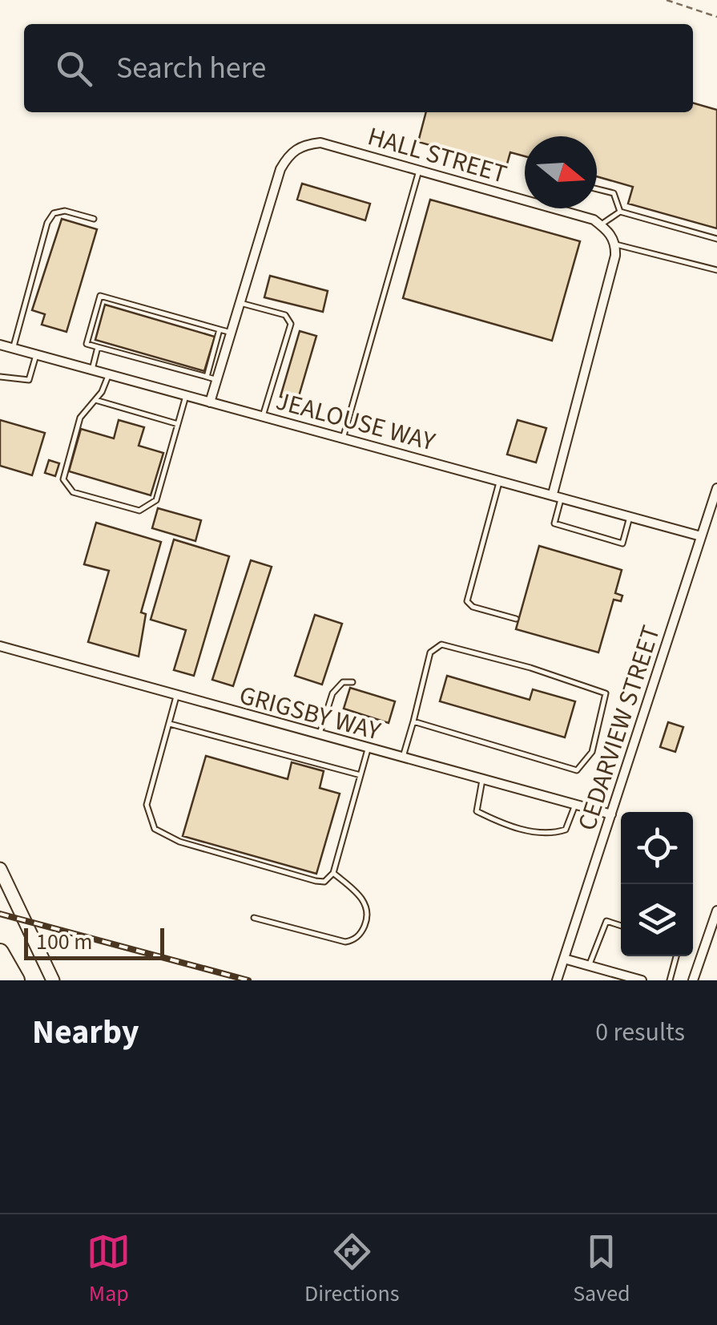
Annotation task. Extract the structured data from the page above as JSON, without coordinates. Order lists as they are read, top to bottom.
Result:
{
  "streets": {
    "street": [
      "HALL STREET",
      "JEALOUSE WAY",
      "GRIGSBY WAY",
      "CEDARVIEW STREET"
    ]
  },
  "crossings": [
    ["HALL STREET", "JEALOUSE WAY"],
    ["JEALOUSE WAY", "CEDARVIEW STREET"],
    ["GRIGSBY WAY", "CEDARVIEW STREET"]
  ],
  "scale_bar": "100 m",
  "north": "right",
  "page": {
    "search": "Search here",
    "scale": "100 m",
    "heading": ["Nearby", "0 results"],
    "nav": ["Map", "Directions", "Saved"]
  }
}
